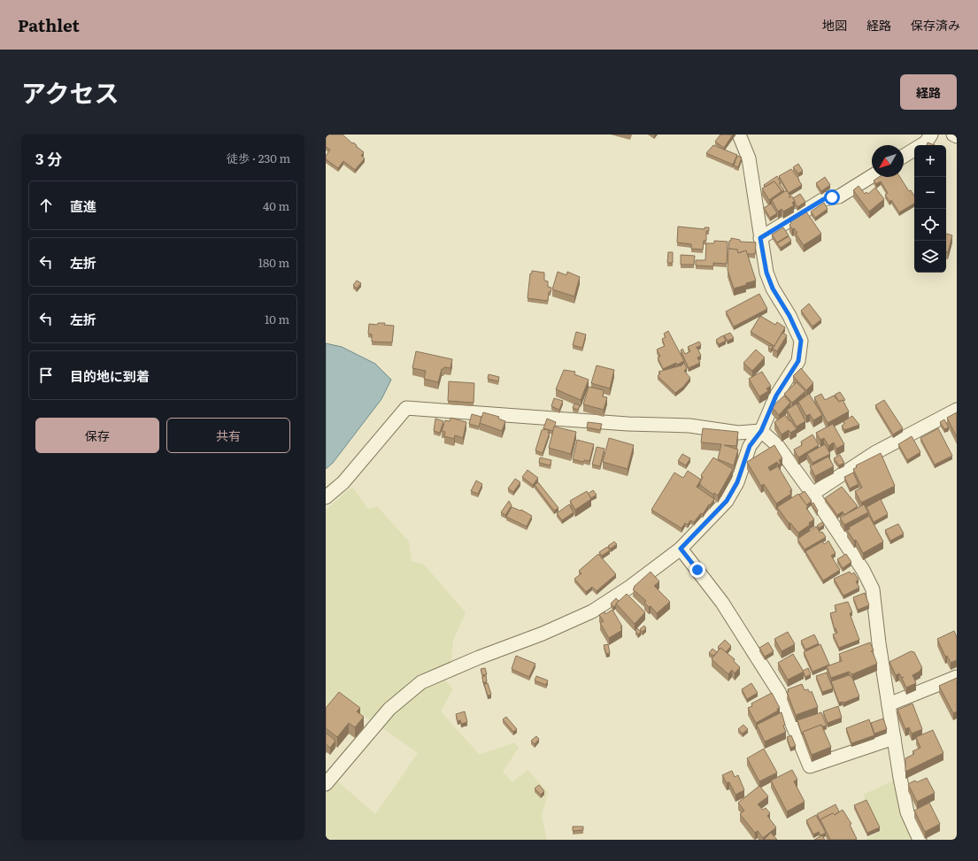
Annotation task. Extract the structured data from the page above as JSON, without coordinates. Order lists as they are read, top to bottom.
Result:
{
  "north": "bottom left",
  "page": {
    "header": "Pathlet",
    "nav": ["地図", "経路", "保存済み"],
    "title": "アクセス",
    "buttons": [
      "経路",
      ["保存", "共有"]
    ],
    "heading": ["3 分", "徒歩 · 230 m"],
    "map_buttons": ["+", "−"],
    "list": [
      ["直進", "40 m"],
      ["左折", "180 m"],
      ["左折", "10 m"],
      "目的地に到着"
    ]
  }
}
